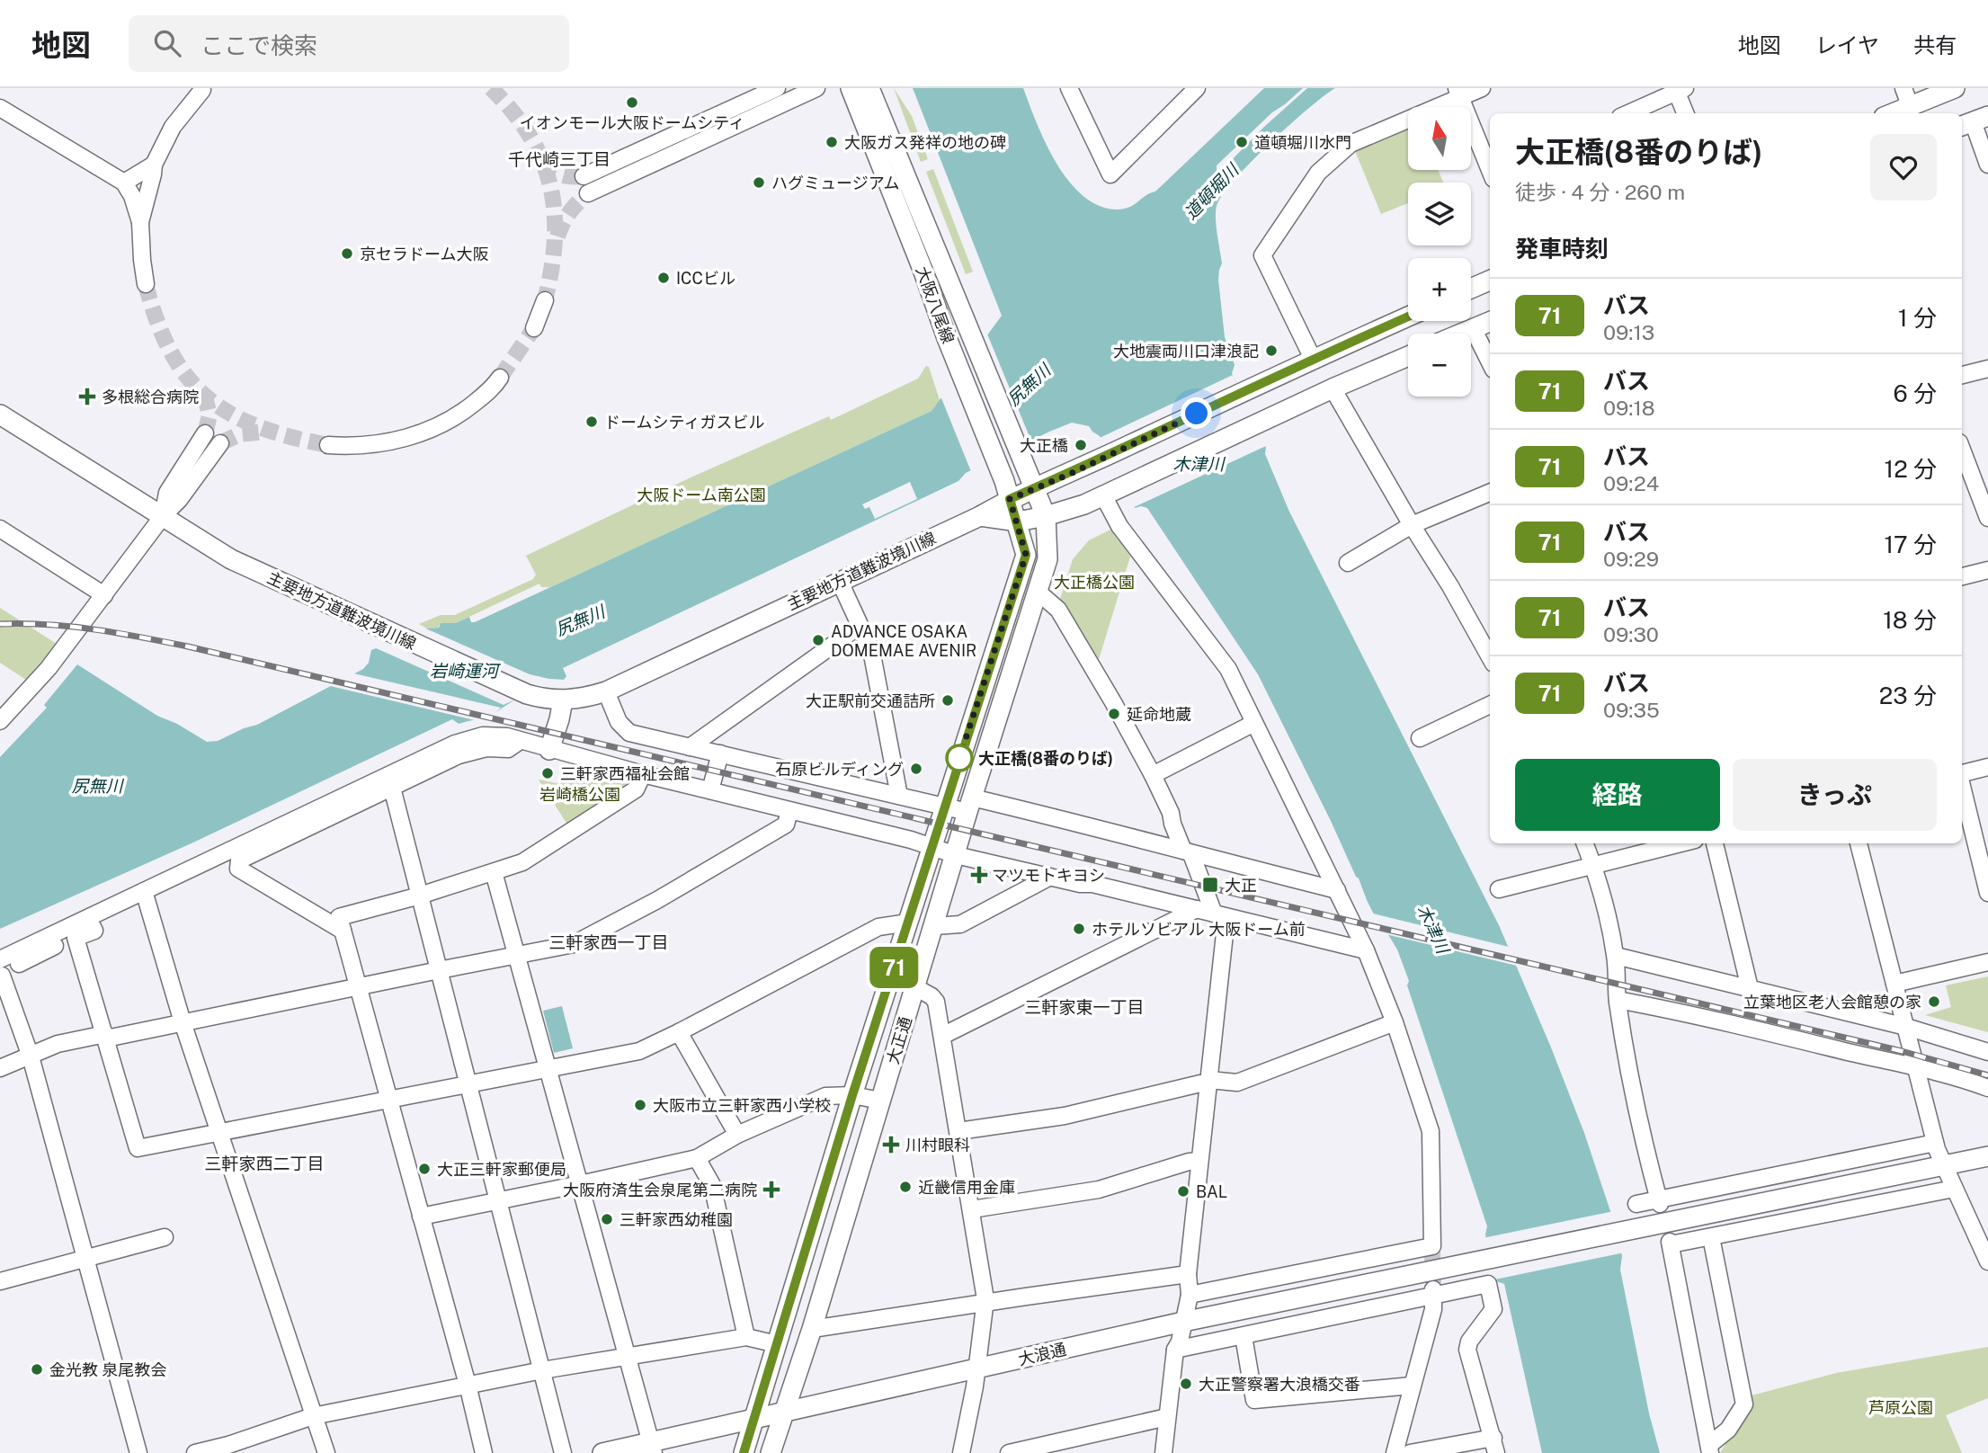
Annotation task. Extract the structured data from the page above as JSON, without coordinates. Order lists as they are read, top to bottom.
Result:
{
  "streets": {
    "main road": [
      "大阪八尾線",
      "主要地方道難波境川線",
      "大正通",
      "大浪通"
    ]
  },
  "crossings": [
    ["大阪八尾線", "主要地方道難波境川線"],
    ["大阪八尾線", "大正通"],
    ["大正通", "大浪通"]
  ],
  "districts": [
    "千代崎三丁目",
    "三軒家西一丁目",
    "三軒家東一丁目",
    "三軒家西二丁目"
  ],
  "water": [
    "道頓堀川",
    "尻無川",
    "木津川",
    "岩崎運河"
  ],
  "parks": [
    "大阪ドーム南公園",
    "大正橋公園",
    "岩崎橋公園",
    "芦原公園"
  ],
  "places": {
    "other": [
      "イオンモール大阪ドームシティ",
      "大阪ガス発祥の地の碑",
      "道頓堀川水門",
      "ハグミュージアム",
      "京セラドーム大阪",
      "ICCビル",
      "大地震両川口津浪記",
      "ドームシティガスビル",
      "大正橋",
      "ADVANCE OSAKA DOMEMAE AVENIR",
      "大正駅前交通詰所",
      "延命地蔵",
      "大正橋(8番のりば)",
      "石原ビルディング",
      "三軒家西福祉会館",
      "ホテルソビアル 大阪ドーム前",
      "立葉地区老人会館憩の家",
      "大阪市立三軒家西小学校",
      "大正三軒家郵便局",
      "近畿信用金庫",
      "BAL",
      "三軒家西幼稚園",
      "金光教 泉尾教会",
      "大正警察署大浪橋交番"
    ],
    "health": [
      "多根総合病院",
      "マツモトキヨシ",
      "川村眼科",
      "大阪府済生会泉尾第二病院"
    ],
    "transit": ["大正"]
  },
  "lines": ["bus line 71"],
  "north": "top",
  "page": {
    "header": "地図",
    "search": "ここで検索",
    "nav": ["地図", "レイヤ", "共有"],
    "on_map": "71",
    "map_buttons": ["+", "−"],
    "heading": [
      ["大正橋(8番のりば)", "徒歩 · 4 分 · 260 m"],
      "発車時刻"
    ],
    "list": [
      {
        "mark": "71",
        "name": "バス",
        "note": "09:13",
        "value": "1 分"
      },
      {
        "mark": "71",
        "name": "バス",
        "note": "09:18",
        "value": "6 分"
      },
      {
        "mark": "71",
        "name": "バス",
        "note": "09:24",
        "value": "12 分"
      },
      {
        "mark": "71",
        "name": "バス",
        "note": "09:29",
        "value": "17 分"
      },
      {
        "mark": "71",
        "name": "バス",
        "note": "09:30",
        "value": "18 分"
      },
      {
        "mark": "71",
        "name": "バス",
        "note": "09:35",
        "value": "23 分"
      }
    ],
    "buttons": ["経路", "きっぷ"]
  }
}
